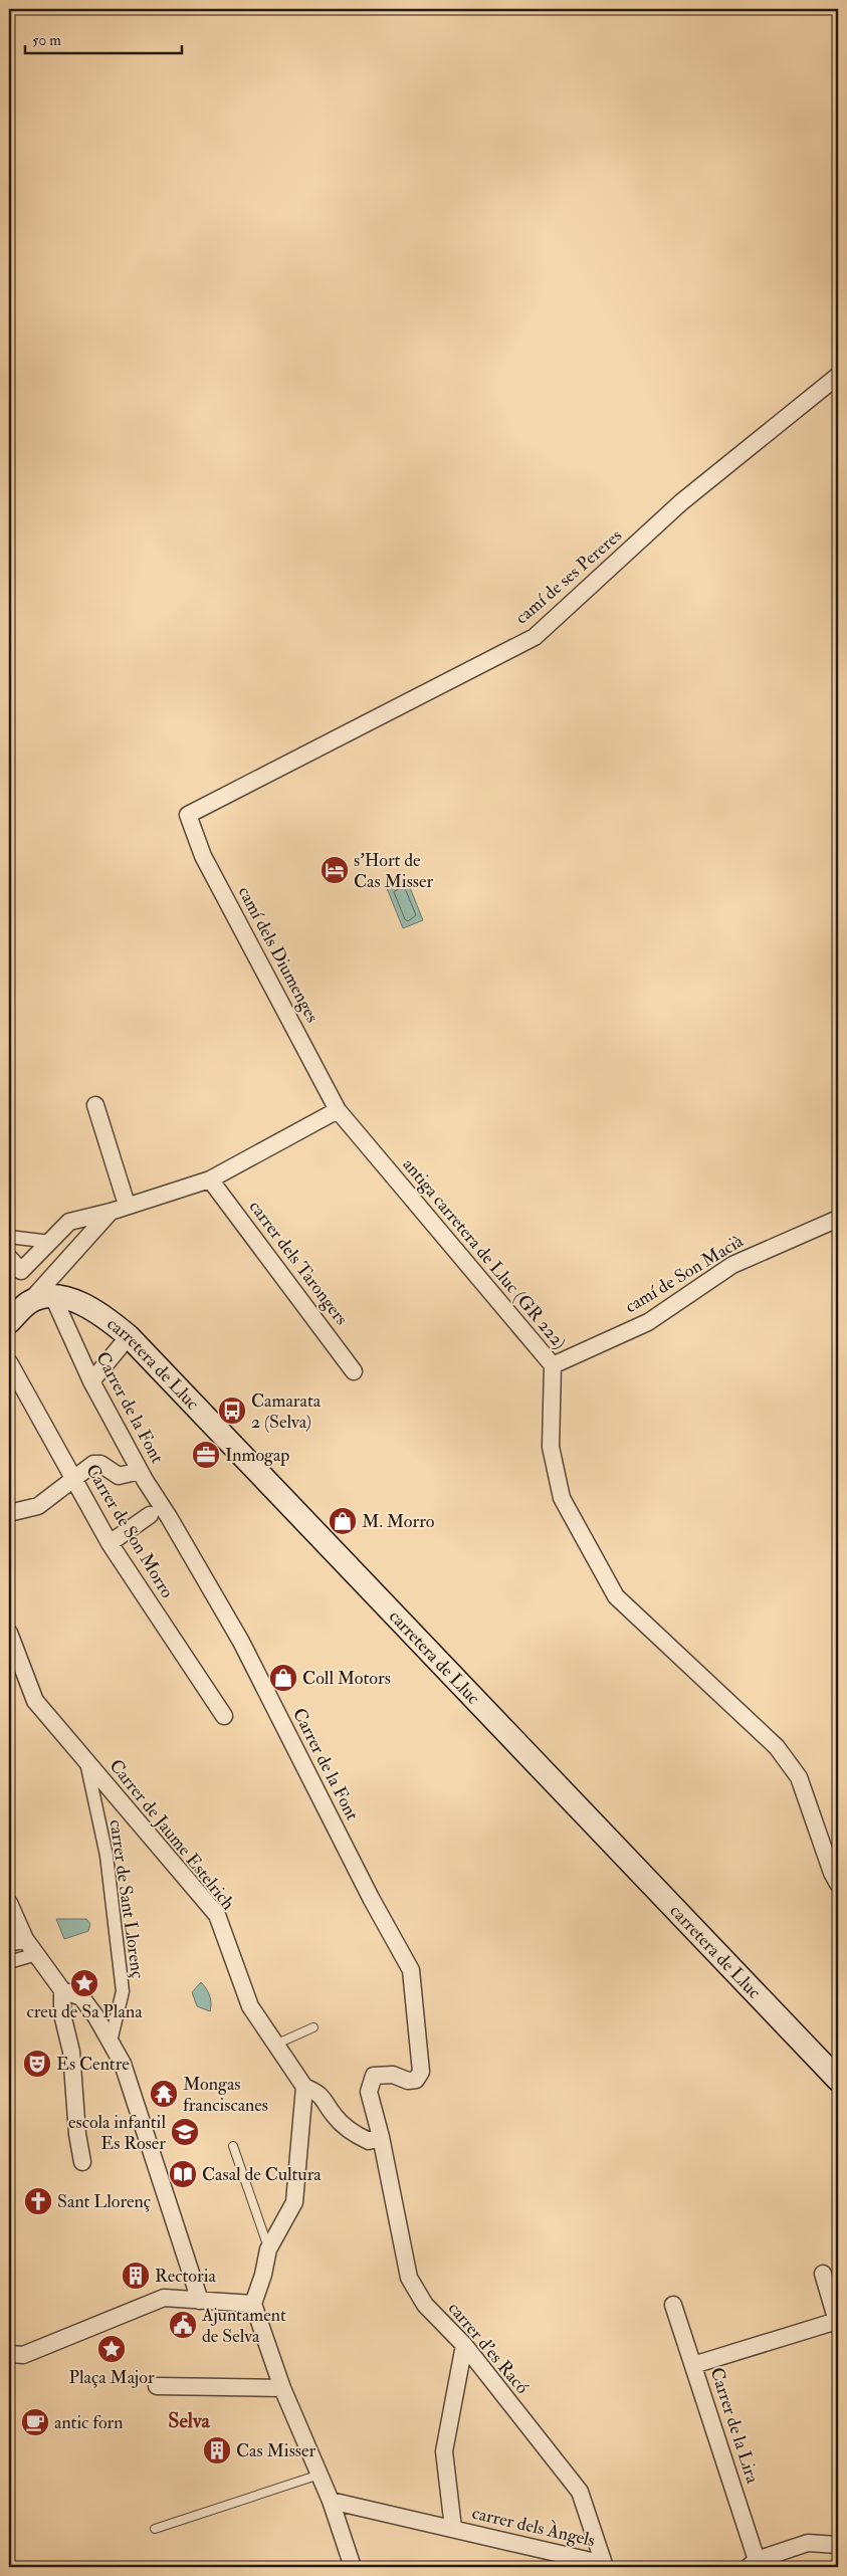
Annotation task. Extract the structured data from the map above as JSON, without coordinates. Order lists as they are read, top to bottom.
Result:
{
  "streets": {
    "main road": ["carretera de Lluc"],
    "street": [
      "camí de ses Pereres",
      "camí dels Diumenges",
      "antiga carretera de Lluc (GR 222)",
      "carrer dels Tarongers",
      "camí de Son Macià",
      "Carrer de la Font",
      "Carrer de Son Morro",
      "Carrer de Jaume Estelrich",
      "carrer de Sant Llorenç",
      "carrer d'es Racó",
      "Carrer de la Lira",
      "carrer dels Àngels"
    ]
  },
  "crossings": [
    ["camí de ses Pereres", "camí dels Diumenges"],
    ["camí dels Diumenges", "antiga carretera de Lluc (GR 222)"],
    ["antiga carretera de Lluc (GR 222)", "camí de Son Macià"],
    ["carretera de Lluc", "Carrer de la Font"],
    ["Carrer de la Font", "carrer d'es Racó"],
    ["Carrer de Jaume Estelrich", "carrer de Sant Llorenç"],
    ["carrer d'es Racó", "carrer dels Àngels"]
  ],
  "districts": ["Selva"],
  "places": {
    "hotel": ["s’Hort de Cas Misser"],
    "bus stop": ["Camarata 2 (Selva)"],
    "office": ["Inmogap"],
    "shop": ["M. Morro", "Coll Motors"],
    "place": ["creu de Sa Plana", "Plaça Major"],
    "theatre": ["Es Centre"],
    "temple": ["Mongas franciscanes"],
    "school or university": ["escola infantil Es Roser"],
    "library": ["Casal de Cultura"],
    "church": ["Sant Llorenç"],
    "building": ["Rectoria", "Cas Misser"],
    "public building": ["Ajuntament de Selva"],
    "cafe": ["antic forn"]
  },
  "scale_bar": "50 m"
}
